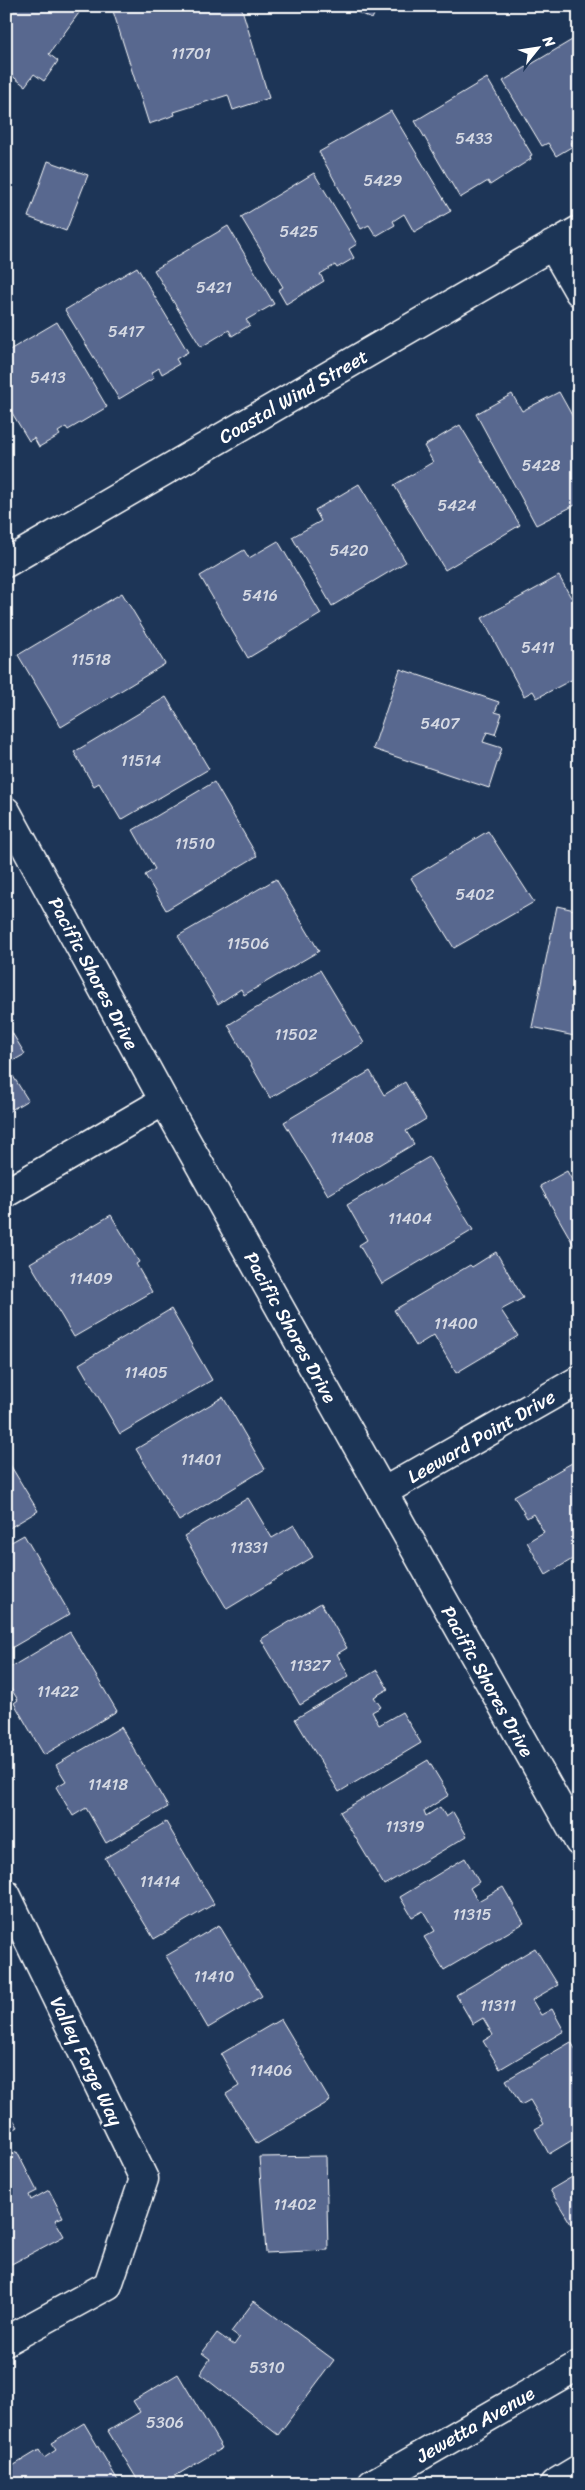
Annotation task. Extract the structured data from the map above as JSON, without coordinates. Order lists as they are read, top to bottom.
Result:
{
  "streets": {
    "street": [
      "Coastal Wind Street",
      "Pacific Shores Drive",
      "Leeward Point Drive",
      "Valley Forge Way",
      "Jewetta Avenue"
    ]
  },
  "crossings": [
    ["Pacific Shores Drive", "Leeward Point Drive"]
  ],
  "house_numbers": [
    "11701",
    "5433",
    "5429",
    "5425",
    "5421",
    "5417",
    "5413",
    "5428",
    "5424",
    "5420",
    "5416",
    "5411",
    "11518",
    "5407",
    "11514",
    "11510",
    "5402",
    "11506",
    "11502",
    "11408",
    "11404",
    "11409",
    "11400",
    "11405",
    "11401",
    "11331",
    "11327",
    "11422",
    "11418",
    "11319",
    "11414",
    "11315",
    "11410",
    "11311",
    "11406",
    "11402",
    "5310",
    "5306"
  ],
  "north": "top right"
}
